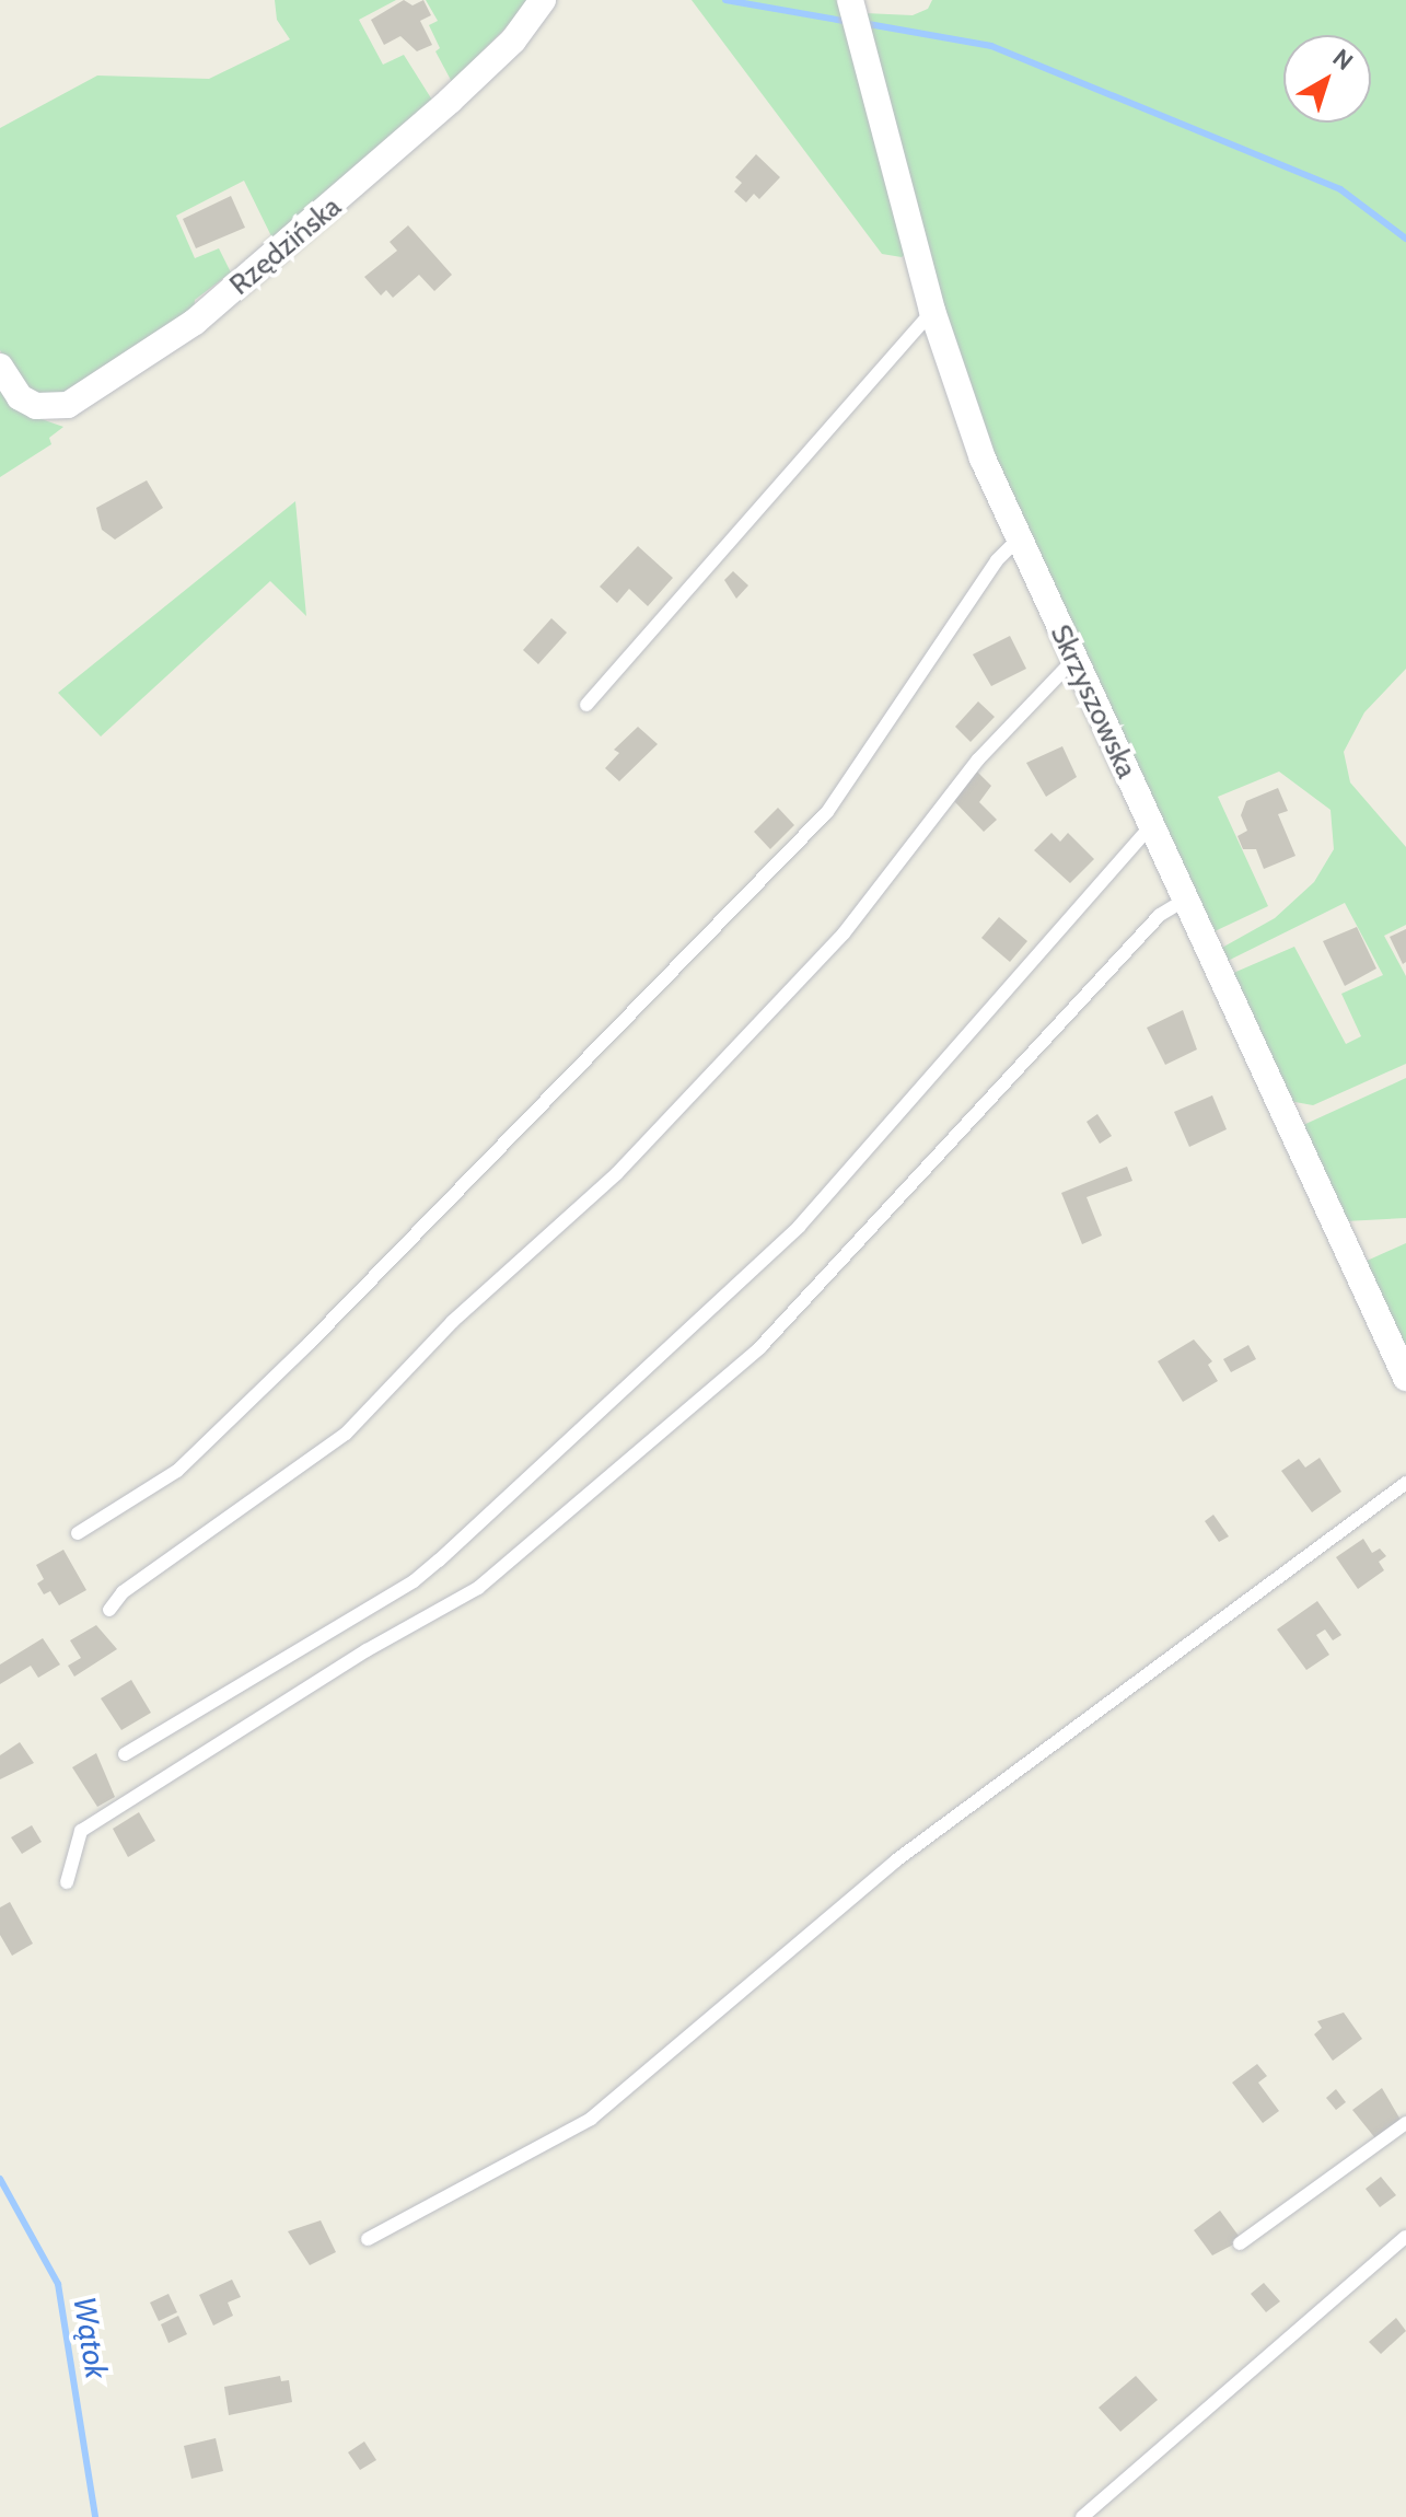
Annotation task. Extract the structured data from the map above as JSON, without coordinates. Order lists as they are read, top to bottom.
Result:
{
  "streets": {
    "street": ["Rzędzińska", "Skrzyszowska"]
  },
  "water": ["Wątok"],
  "north": "top right"
}
